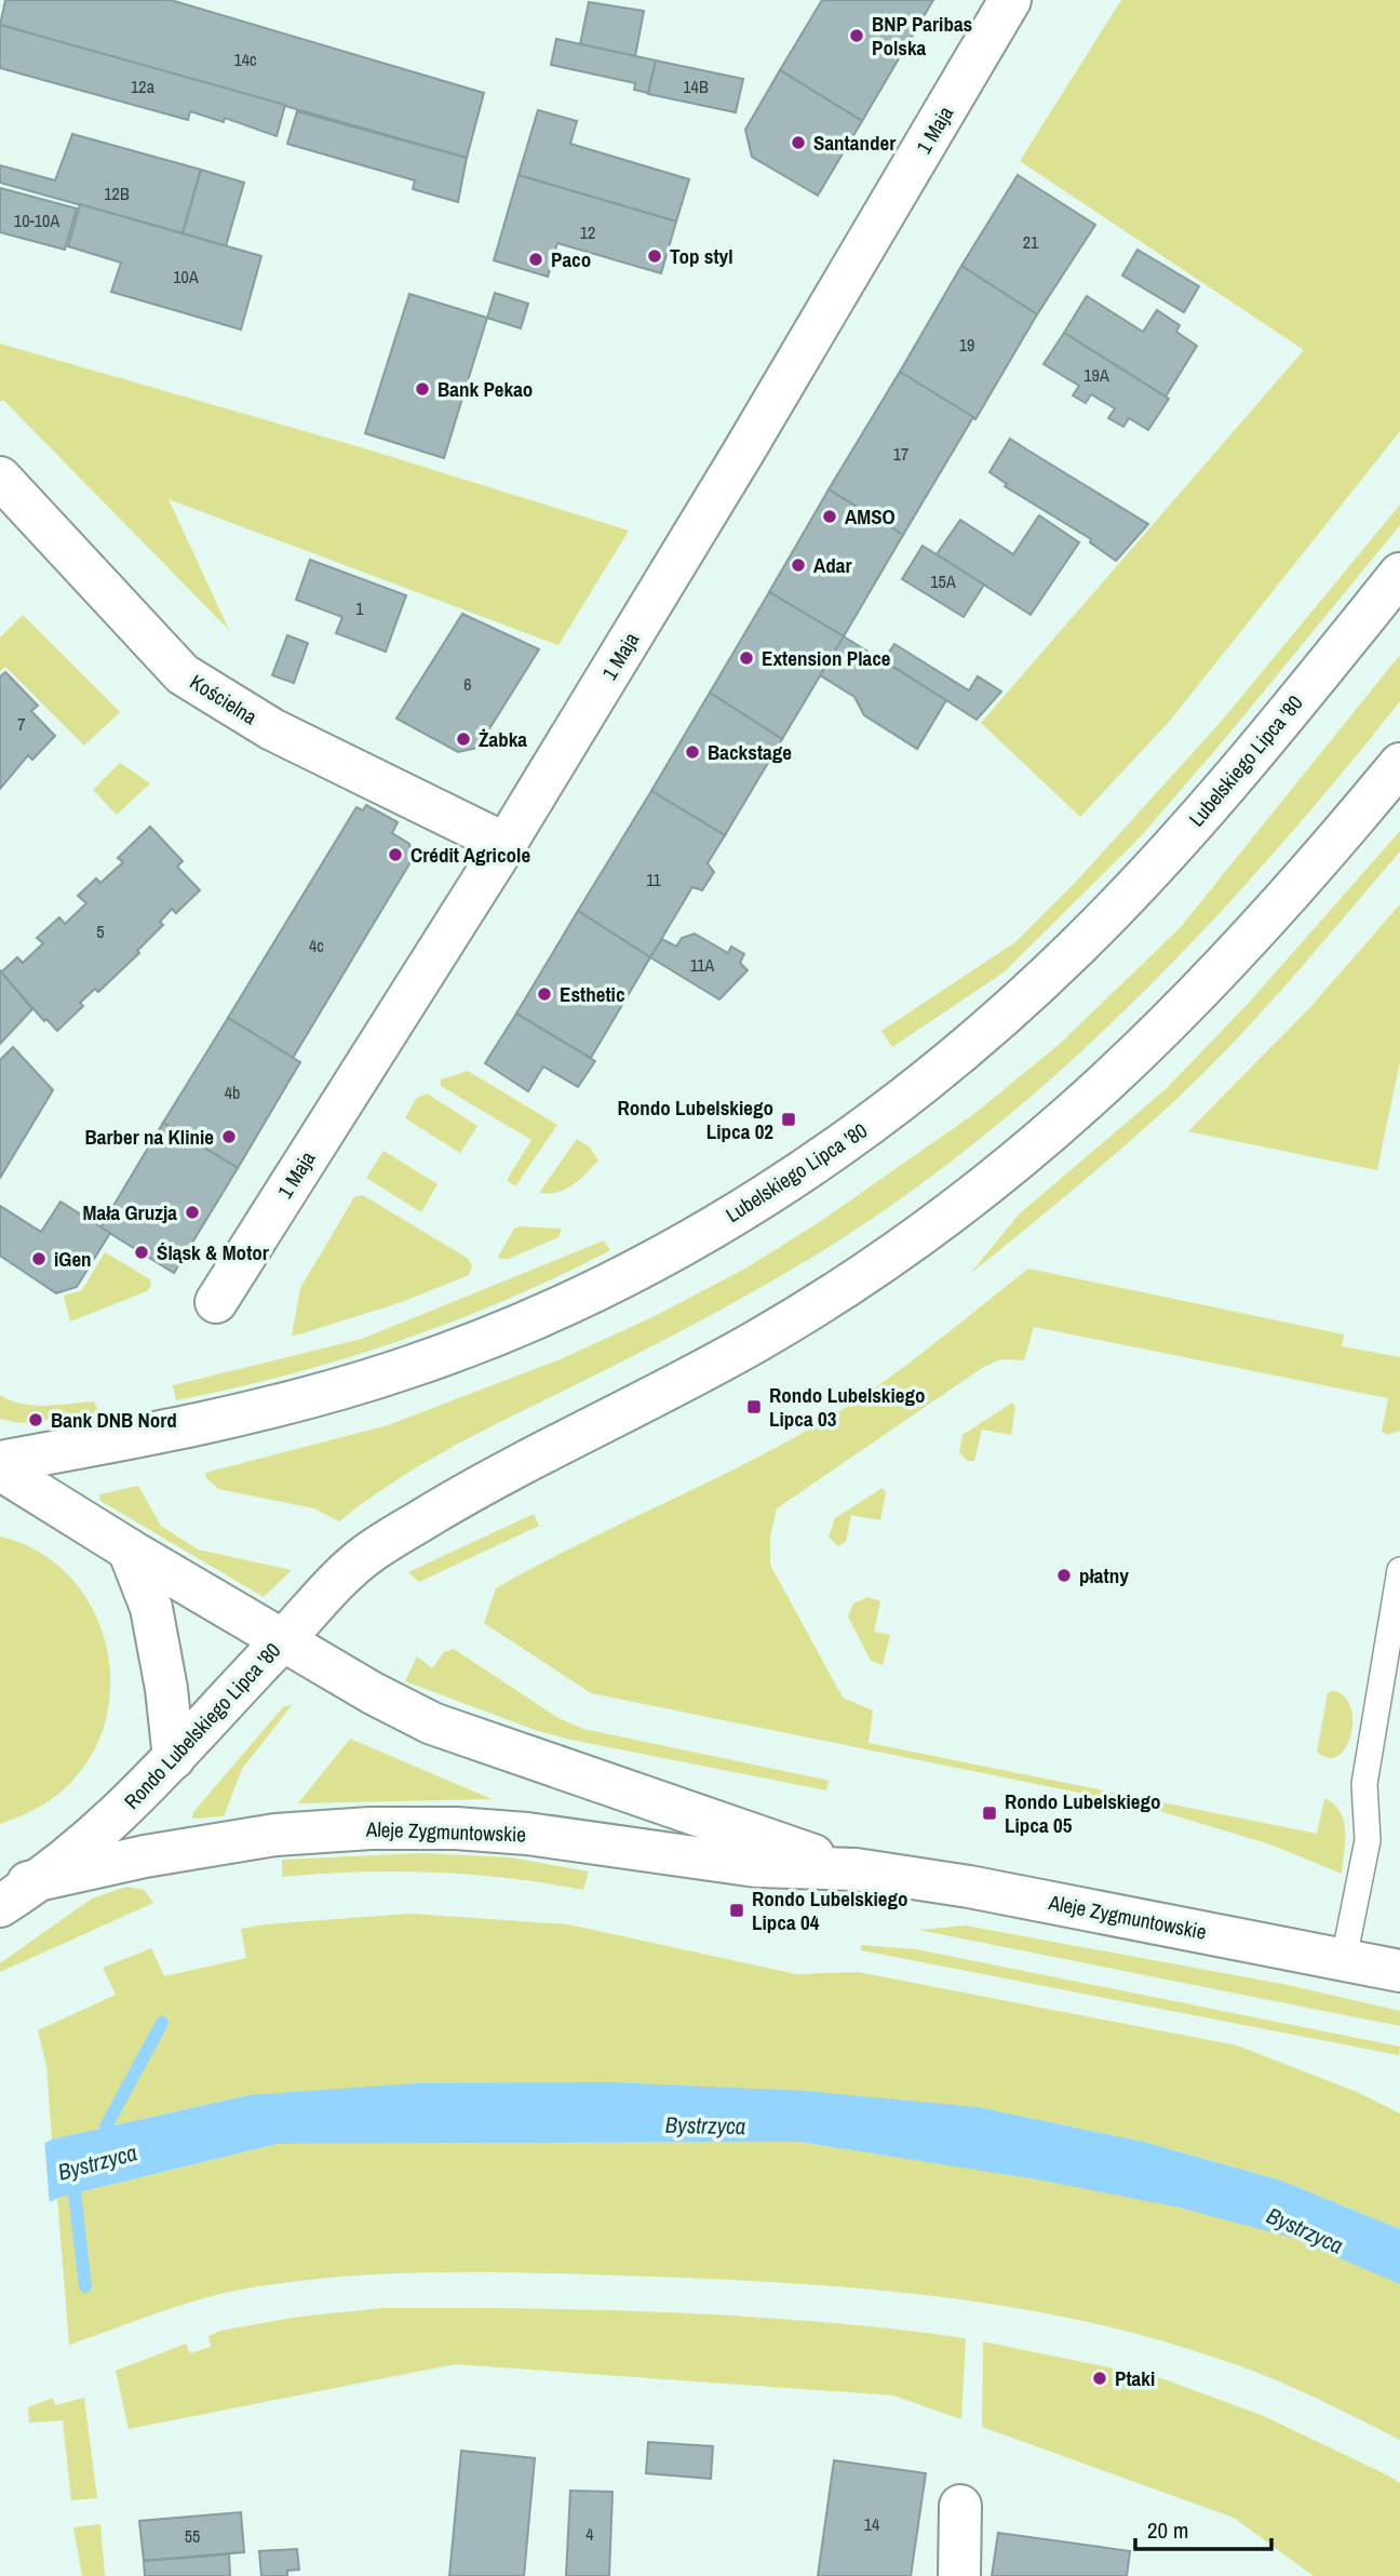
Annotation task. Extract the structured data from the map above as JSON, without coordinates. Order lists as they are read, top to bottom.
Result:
{
  "streets": {
    "street": [
      "1 Maja",
      "Kościelna",
      "Lubelskiego Lipca '80",
      "Rondo Lubelskiego Lipca '80",
      "Aleje Zygmuntowskie"
    ]
  },
  "crossings": [
    ["1 Maja", "Kościelna"],
    ["Rondo Lubelskiego Lipca '80", "Aleje Zygmuntowskie"]
  ],
  "water": ["Bystrzyca"],
  "places": {
    "other": [
      "BNP Paribas Polska",
      "Santander",
      "Top styl",
      "Paco",
      "Bank Pekao",
      "AMSO",
      "Adar",
      "Extension Place",
      "Żabka",
      "Backstage",
      "Crédit Agricole",
      "Esthetic",
      "Barber na Klinie",
      "Mała Gruzja",
      "Śląsk & Motor",
      "iGen",
      "Bank DNB Nord",
      "płatny",
      "Ptaki"
    ],
    "transit": [
      "Rondo Lubelskiego Lipca 02",
      "Rondo Lubelskiego Lipca 03",
      "Rondo Lubelskiego Lipca 05",
      "Rondo Lubelskiego Lipca 04"
    ]
  },
  "house_numbers": [
    "14c",
    "12a",
    "14B",
    "12B",
    "10-10A",
    "12",
    "21",
    "10A",
    "19",
    "19A",
    "17",
    "15A",
    "1",
    "6",
    "7",
    "11",
    "5",
    "4c",
    "11A",
    "4b",
    "14",
    "4",
    "55"
  ],
  "scale_bar": "20 m"
}
